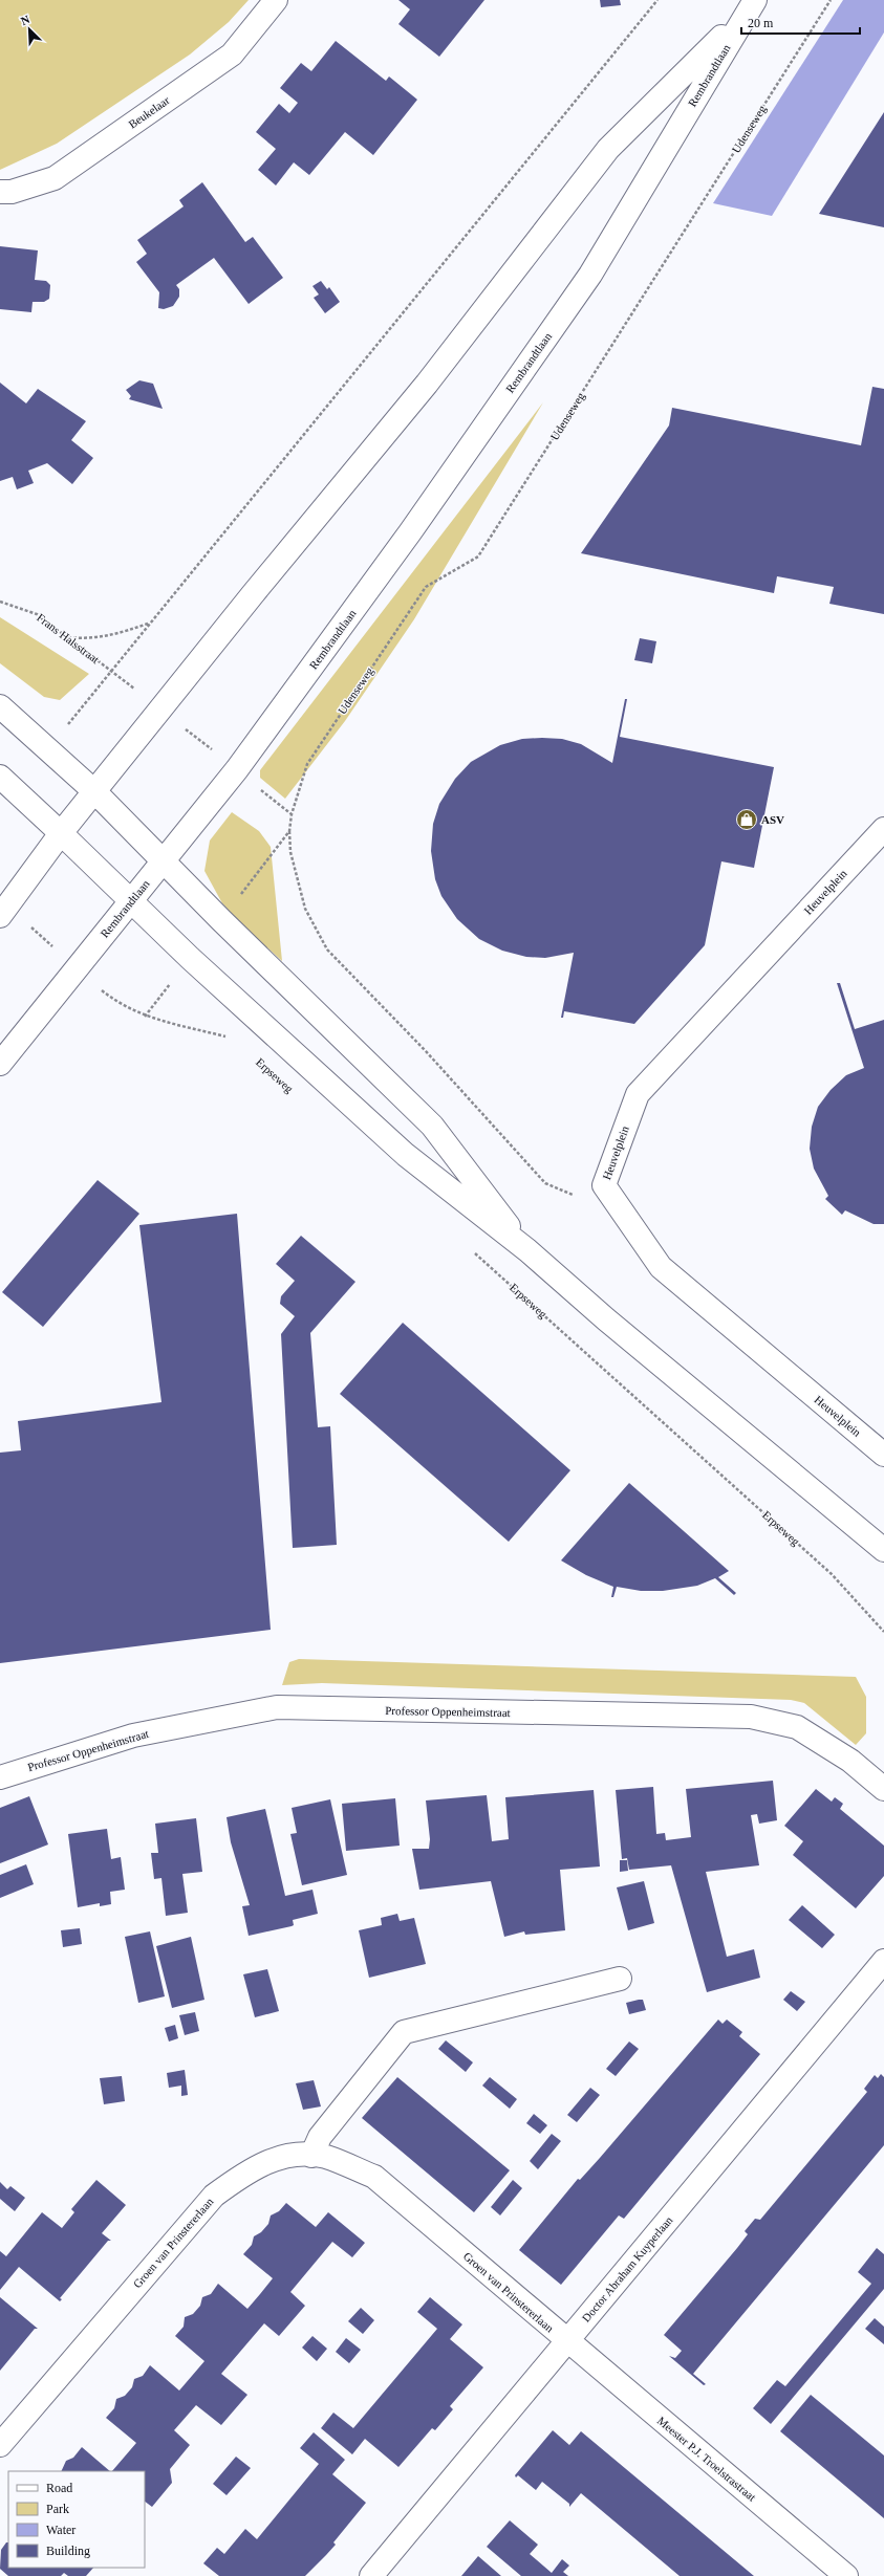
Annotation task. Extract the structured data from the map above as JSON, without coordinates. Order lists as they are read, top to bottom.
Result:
{
  "streets": {
    "street": [
      "Rembrandtlaan",
      "Beukelaar",
      "Heuvelplein",
      "Professor Oppenheimstraat",
      "Groen van Prinstererlaan",
      "Doctor Abraham Kuyperlaan",
      "Meester P.J. Troelstrastraat"
    ],
    "path": ["Udenseweg", "Frans Halsstraat", "Erpseweg"]
  },
  "crossings": [
    ["Rembrandtlaan", "Frans Halsstraat"],
    ["Udenseweg", "Frans Halsstraat"],
    ["Groen van Prinstererlaan", "Doctor Abraham Kuyperlaan"],
    ["Groen van Prinstererlaan", "Meester P.J. Troelstrastraat"],
    ["Doctor Abraham Kuyperlaan", "Meester P.J. Troelstrastraat"]
  ],
  "places": {
    "shop": ["ASV"]
  },
  "legend": [
    "Road",
    "Park",
    "Water",
    "Building"
  ],
  "scale_bar": "20 m",
  "north": "top left"
}
